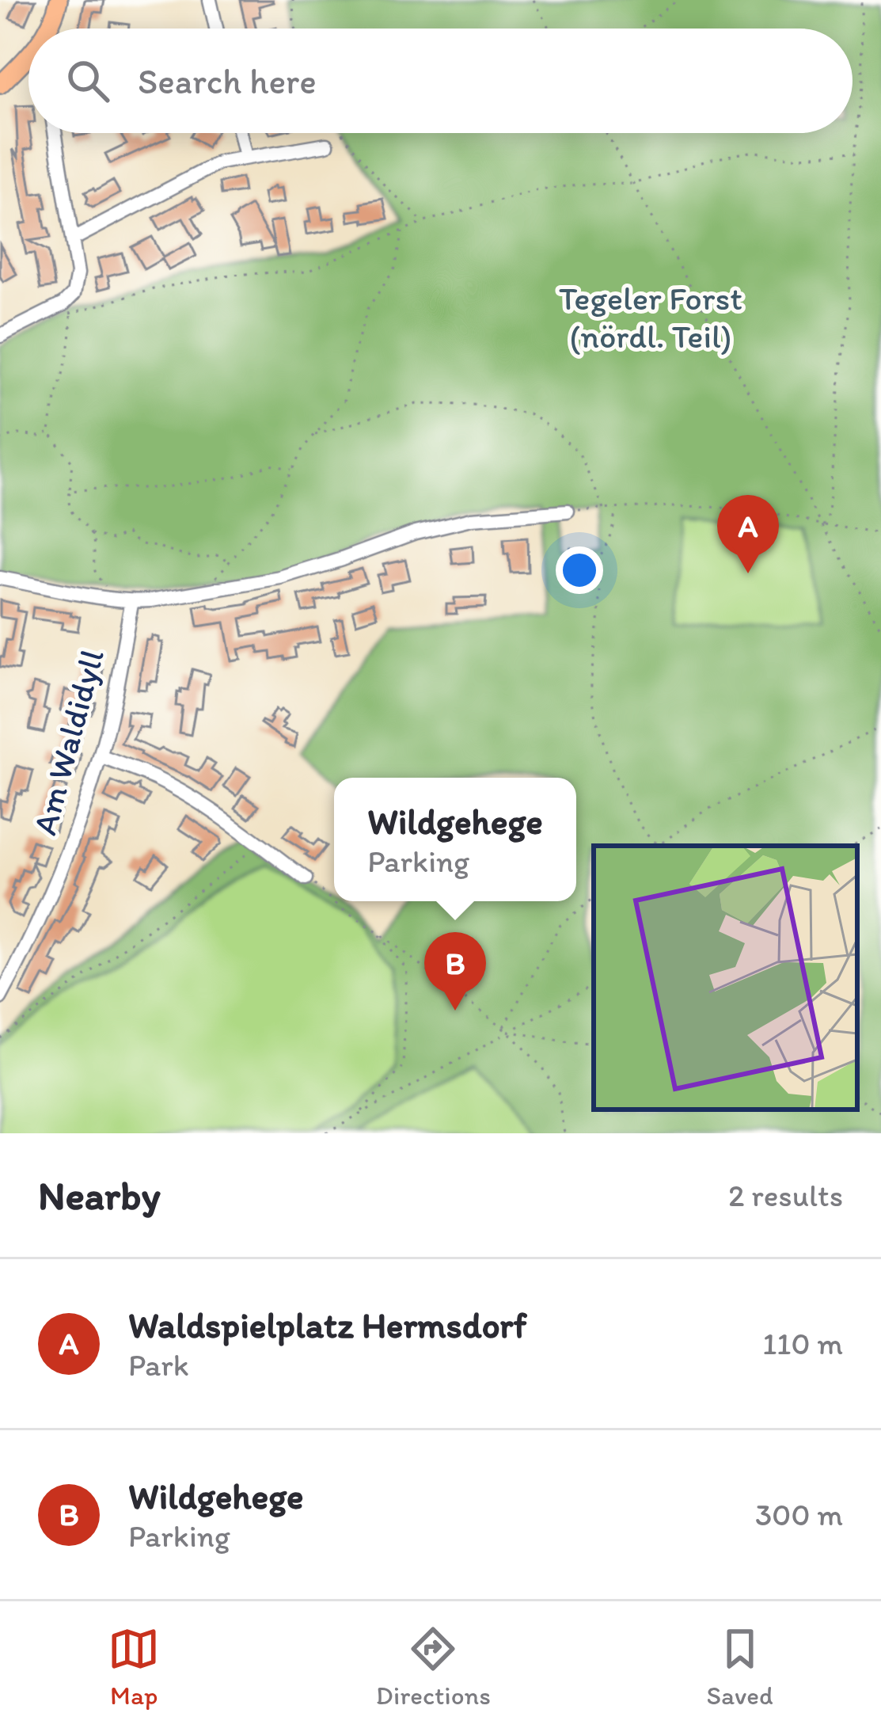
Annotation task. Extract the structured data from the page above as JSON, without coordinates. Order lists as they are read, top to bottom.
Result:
{
  "streets": {
    "street": ["Am Waldidyll"]
  },
  "parks": ["Tegeler Forst (nördl. Teil)"],
  "page": {
    "search": "Search here",
    "pins": ["A", "B"],
    "popup": ["Wildgehege", "Parking"],
    "heading": ["Nearby", "2 results"],
    "list": [
      {
        "mark": "A",
        "name": "Waldspielplatz Hermsdorf",
        "note": "Park",
        "value": "110 m"
      },
      {
        "mark": "B",
        "name": "Wildgehege",
        "note": "Parking",
        "value": "300 m"
      }
    ],
    "nav": ["Map", "Directions", "Saved"]
  }
}
